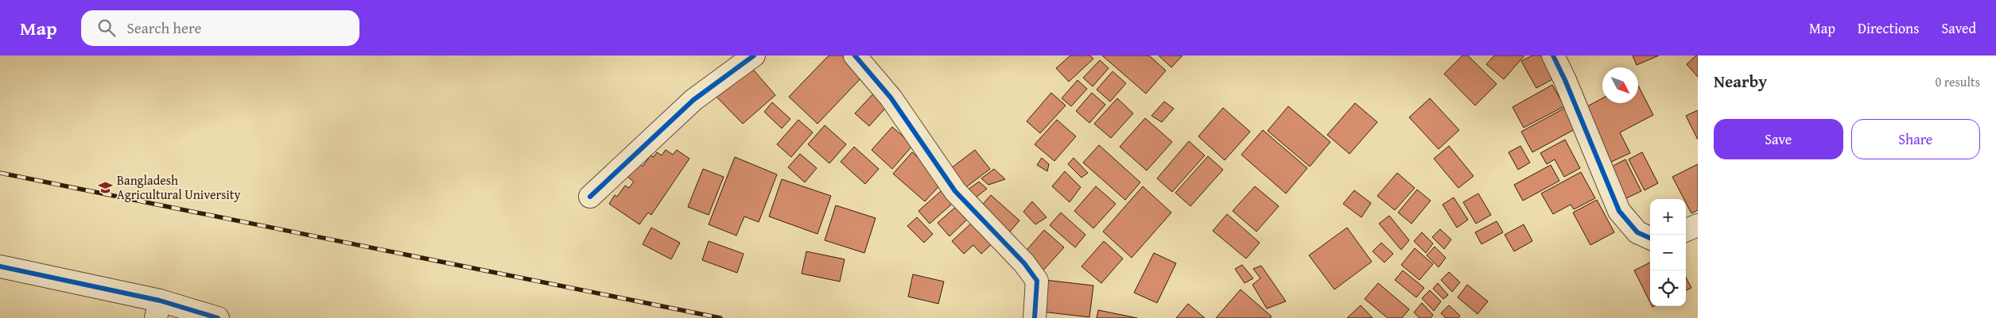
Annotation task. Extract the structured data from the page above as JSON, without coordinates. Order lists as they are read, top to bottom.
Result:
{
  "places": {
    "school or university": ["Bangladesh Agricultural University"]
  },
  "north": "bottom right",
  "page": {
    "header": "Map",
    "search": "Search here",
    "nav": ["Map", "Directions", "Saved"],
    "heading": ["Nearby", "0 results"],
    "buttons": ["Save", "Share"],
    "map_buttons": ["+", "−"]
  }
}
